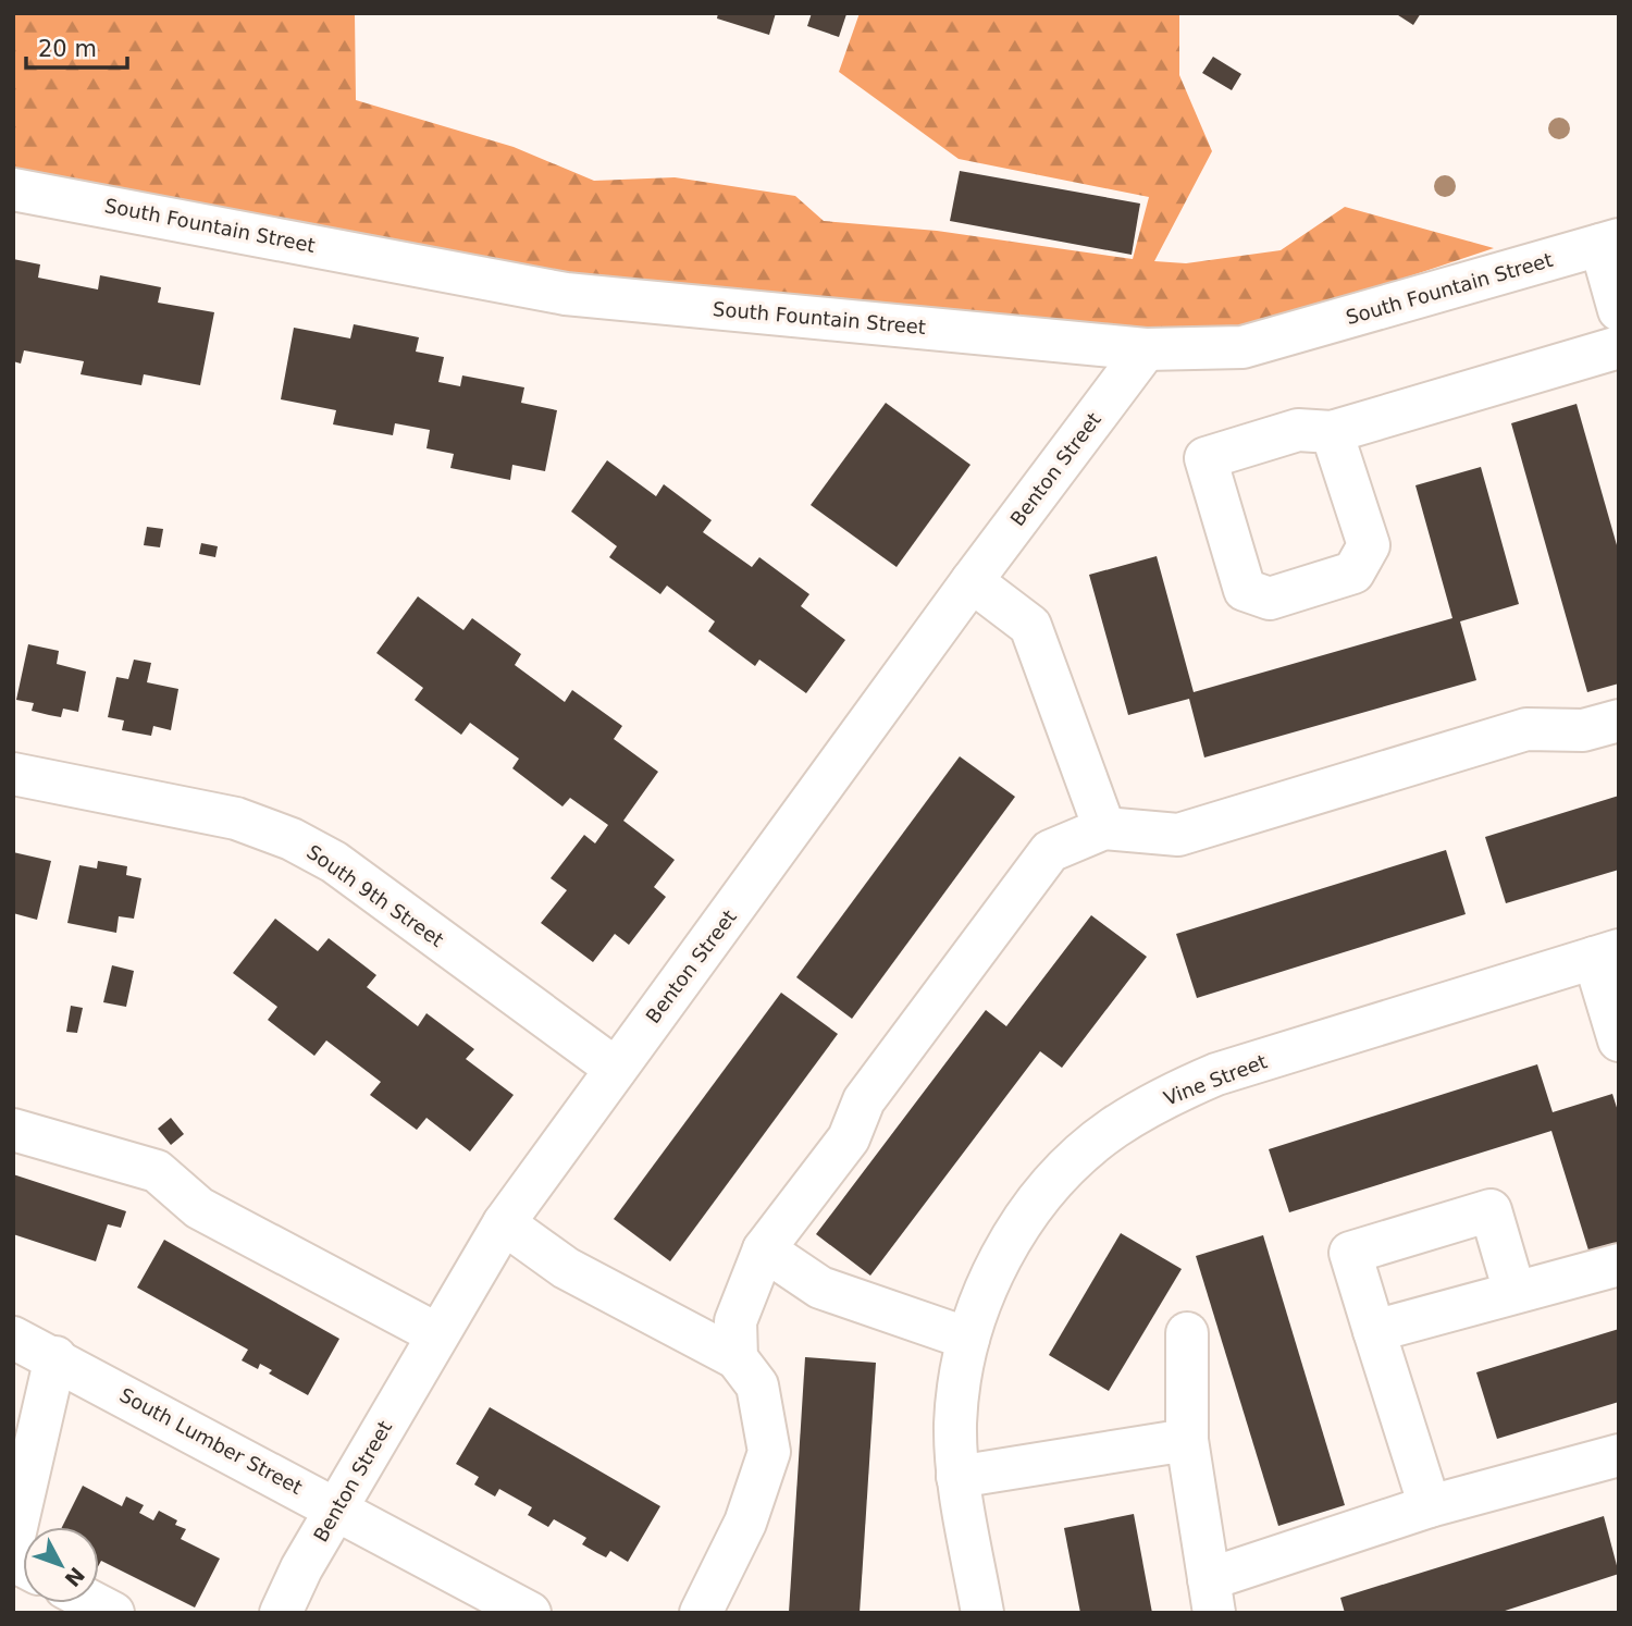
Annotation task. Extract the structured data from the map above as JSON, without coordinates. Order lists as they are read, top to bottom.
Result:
{
  "streets": {
    "street": [
      "South Fountain Street",
      "Benton Street",
      "South 9th Street",
      "Vine Street",
      "South Lumber Street"
    ]
  },
  "crossings": [
    ["South Fountain Street", "Benton Street"],
    ["Benton Street", "South 9th Street"],
    ["Benton Street", "South Lumber Street"]
  ],
  "scale_bar": "20 m",
  "north": "bottom right"
}
